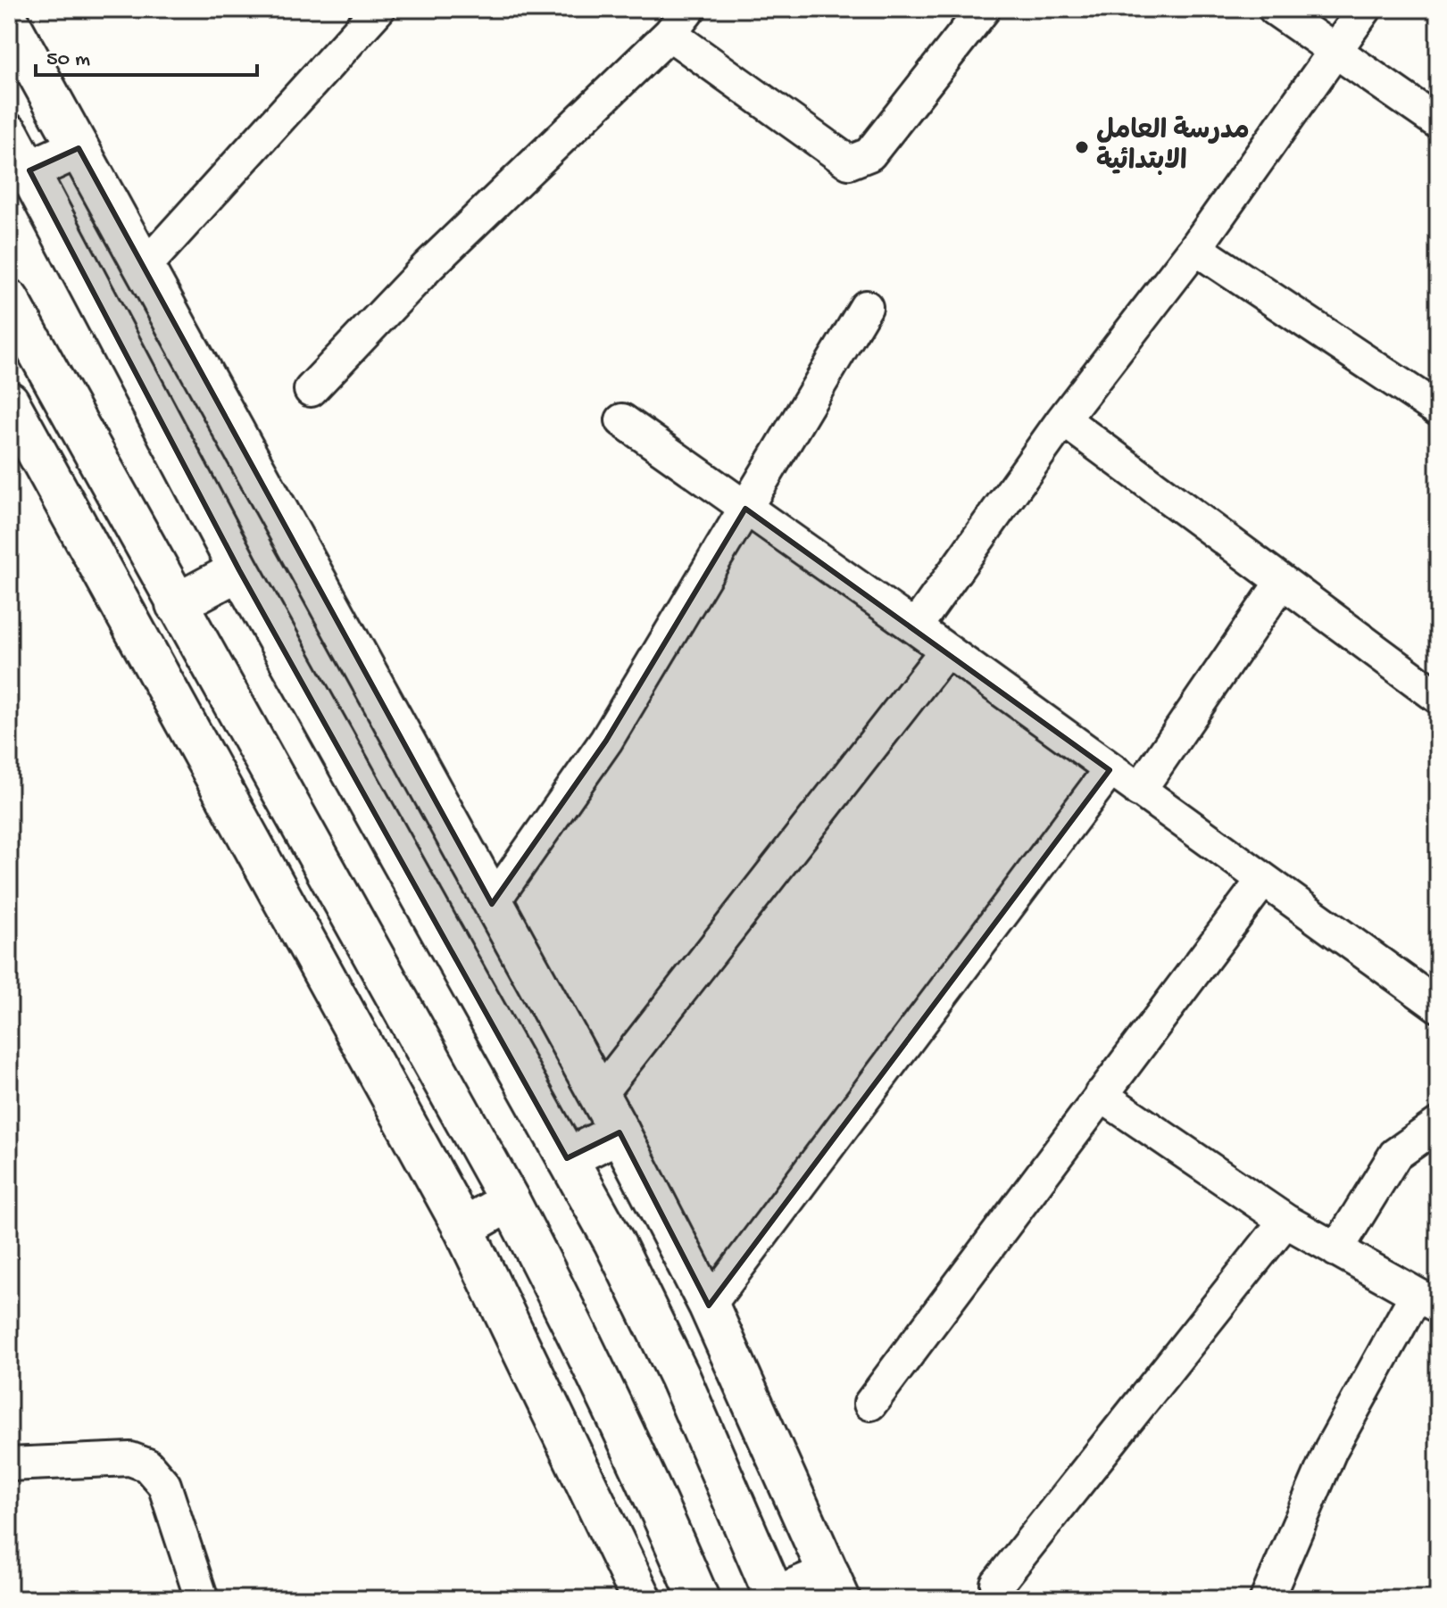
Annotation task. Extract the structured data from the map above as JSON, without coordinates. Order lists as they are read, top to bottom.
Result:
{
  "places": ["مدرسة العامل الابتدائية"],
  "scale_bar": "50 m"
}
